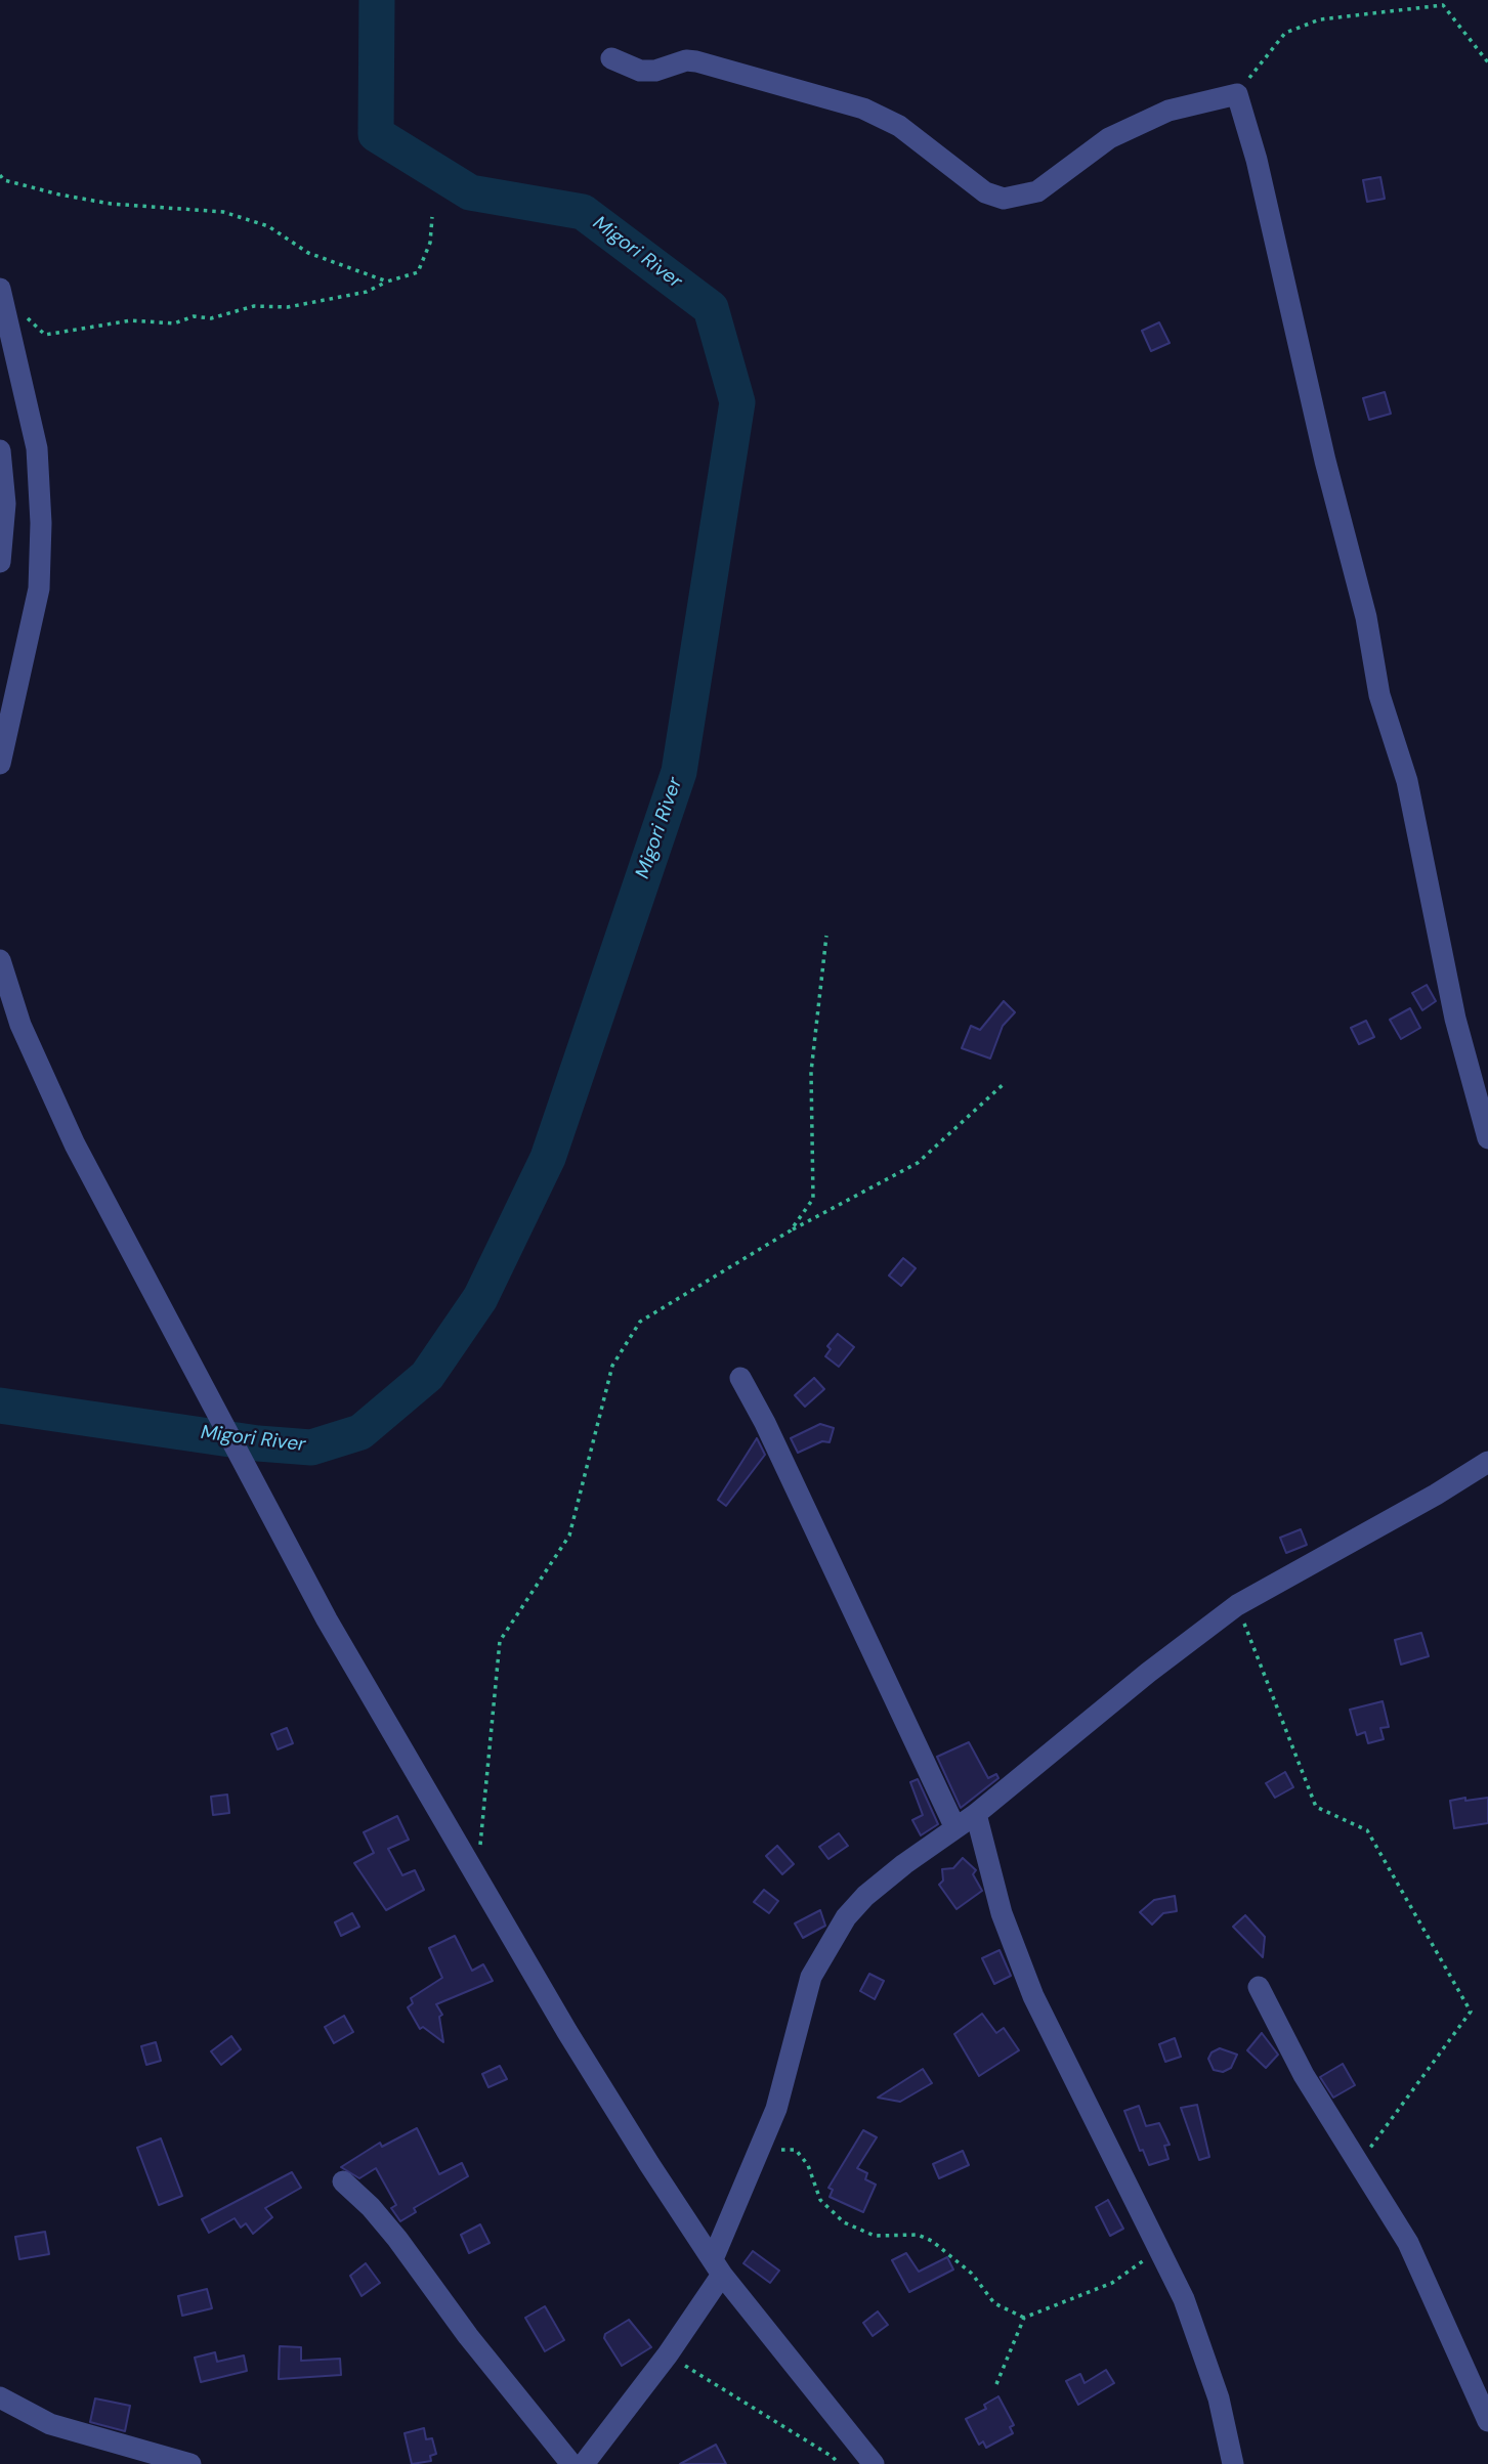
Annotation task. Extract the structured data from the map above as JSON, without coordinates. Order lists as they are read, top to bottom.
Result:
{
  "water": ["Migori River"]
}
